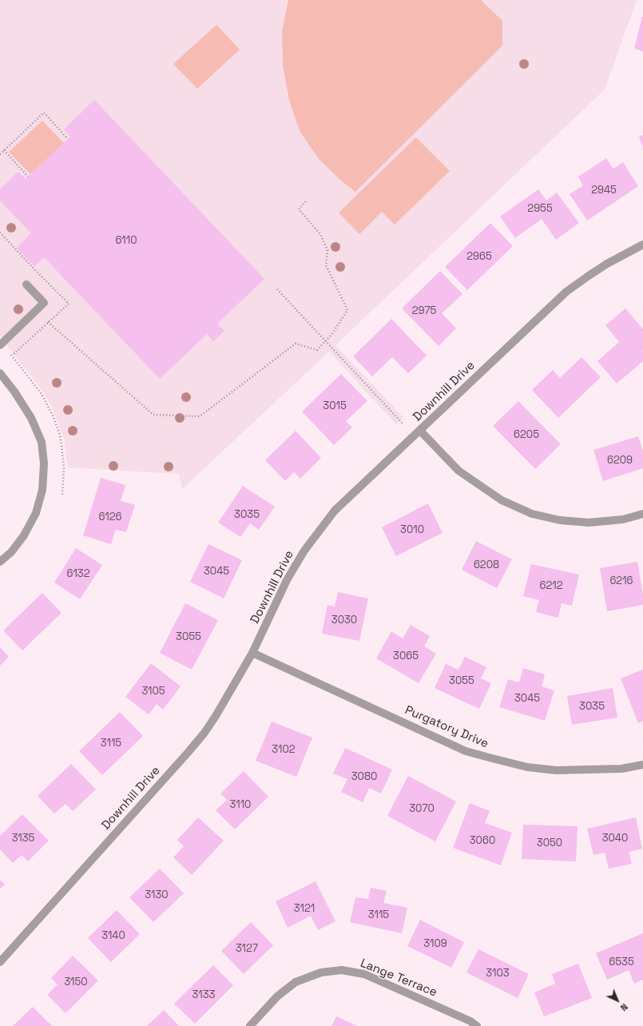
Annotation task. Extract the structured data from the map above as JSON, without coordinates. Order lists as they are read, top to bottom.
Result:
{
  "streets": {
    "street": ["Downhill Drive", "Purgatory Drive", "Lange Terrace"]
  },
  "crossings": [
    ["Downhill Drive", "Purgatory Drive"]
  ],
  "house_numbers": [
    "2945",
    "2955",
    "6110",
    "2965",
    "2975",
    "3015",
    "6205",
    "6209",
    "3035",
    "6126",
    "3010",
    "6208",
    "3045",
    "6132",
    "6216",
    "6212",
    "3030",
    "3055",
    "3065",
    "3055",
    "3105",
    "3045",
    "3035",
    "3115",
    "3102",
    "3080",
    "3110",
    "3070",
    "3135",
    "3040",
    "3060",
    "3050",
    "3130",
    "3121",
    "3115",
    "3140",
    "3109",
    "3127",
    "6535",
    "3103",
    "3150",
    "3133"
  ],
  "north": "bottom right"
}
